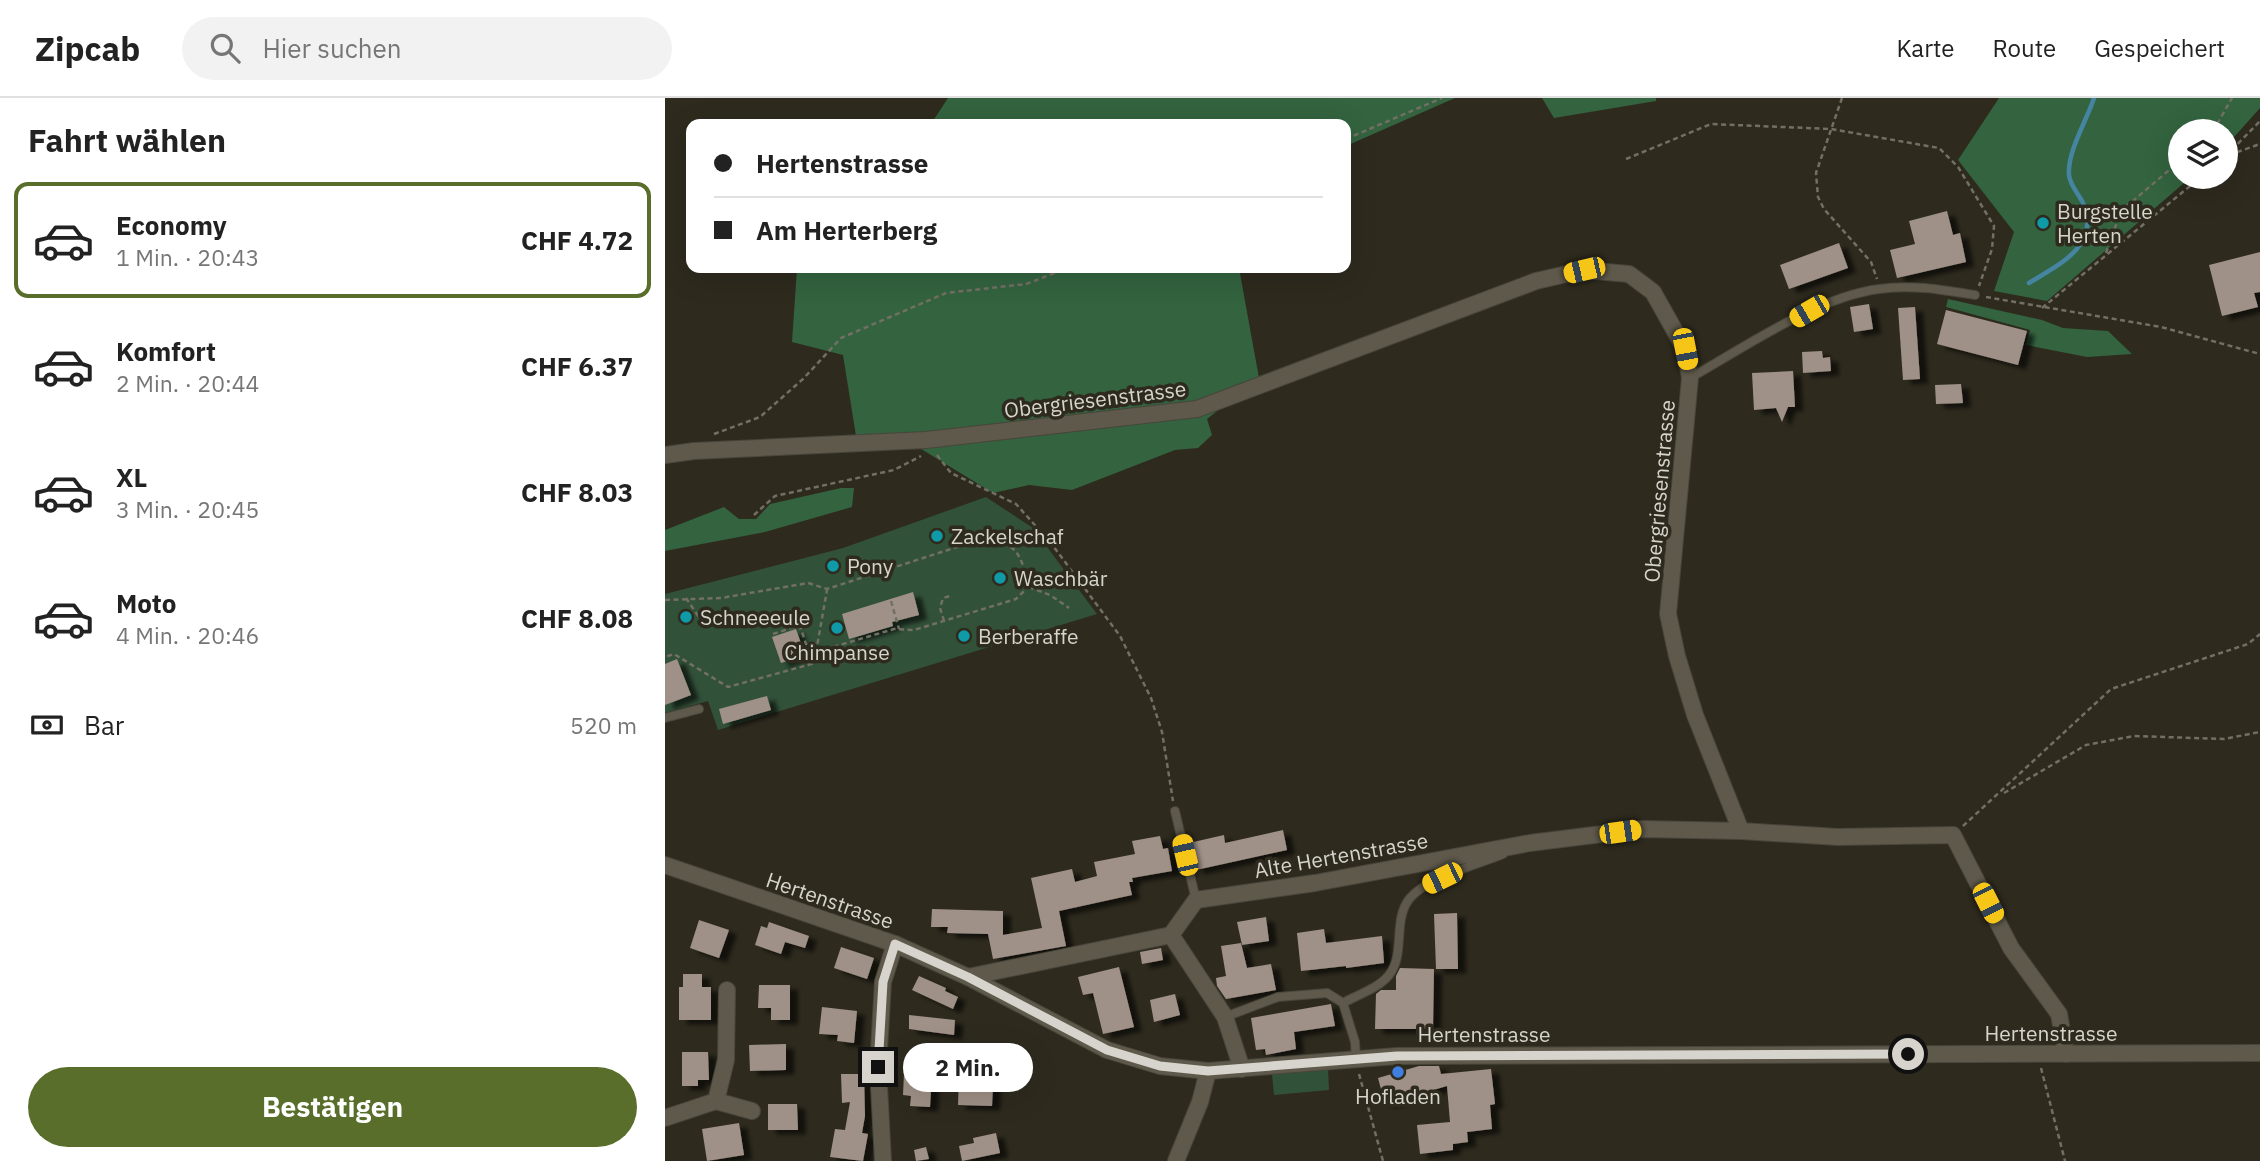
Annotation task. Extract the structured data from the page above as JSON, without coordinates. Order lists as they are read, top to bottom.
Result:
{
  "streets": {
    "street": ["Obergriesenstrasse", "Alte Hertenstrasse", "Hertenstrasse"]
  },
  "crossings": [
    ["Obergriesenstrasse", "Alte Hertenstrasse"]
  ],
  "places": [
    "Burgstelle Herten",
    "Zackelschaf",
    "Pony",
    "Waschbär",
    "Schneeeule",
    "Chimpanse",
    "Berberaffe",
    "Hofladen"
  ],
  "page": {
    "header": "Zipcab",
    "search": "Hier suchen",
    "nav": ["Karte", "Route", "Gespeichert"],
    "heading": "Fahrt wählen",
    "banner": ["Hertenstrasse", "Am Herterberg"],
    "list": [
      {
        "name": "Economy",
        "note": "1 Min. · 20:43",
        "value": "CHF 4.72"
      },
      {
        "name": "Komfort",
        "note": "2 Min. · 20:44",
        "value": "CHF 6.37"
      },
      {
        "name": "XL",
        "note": "3 Min. · 20:45",
        "value": "CHF 8.03"
      },
      {
        "name": "Moto",
        "note": "4 Min. · 20:46",
        "value": "CHF 8.08"
      }
    ],
    "pay": ["Bar", "520 m"],
    "bubble": "2 Min.",
    "buttons": "Bestätigen"
  }
}
